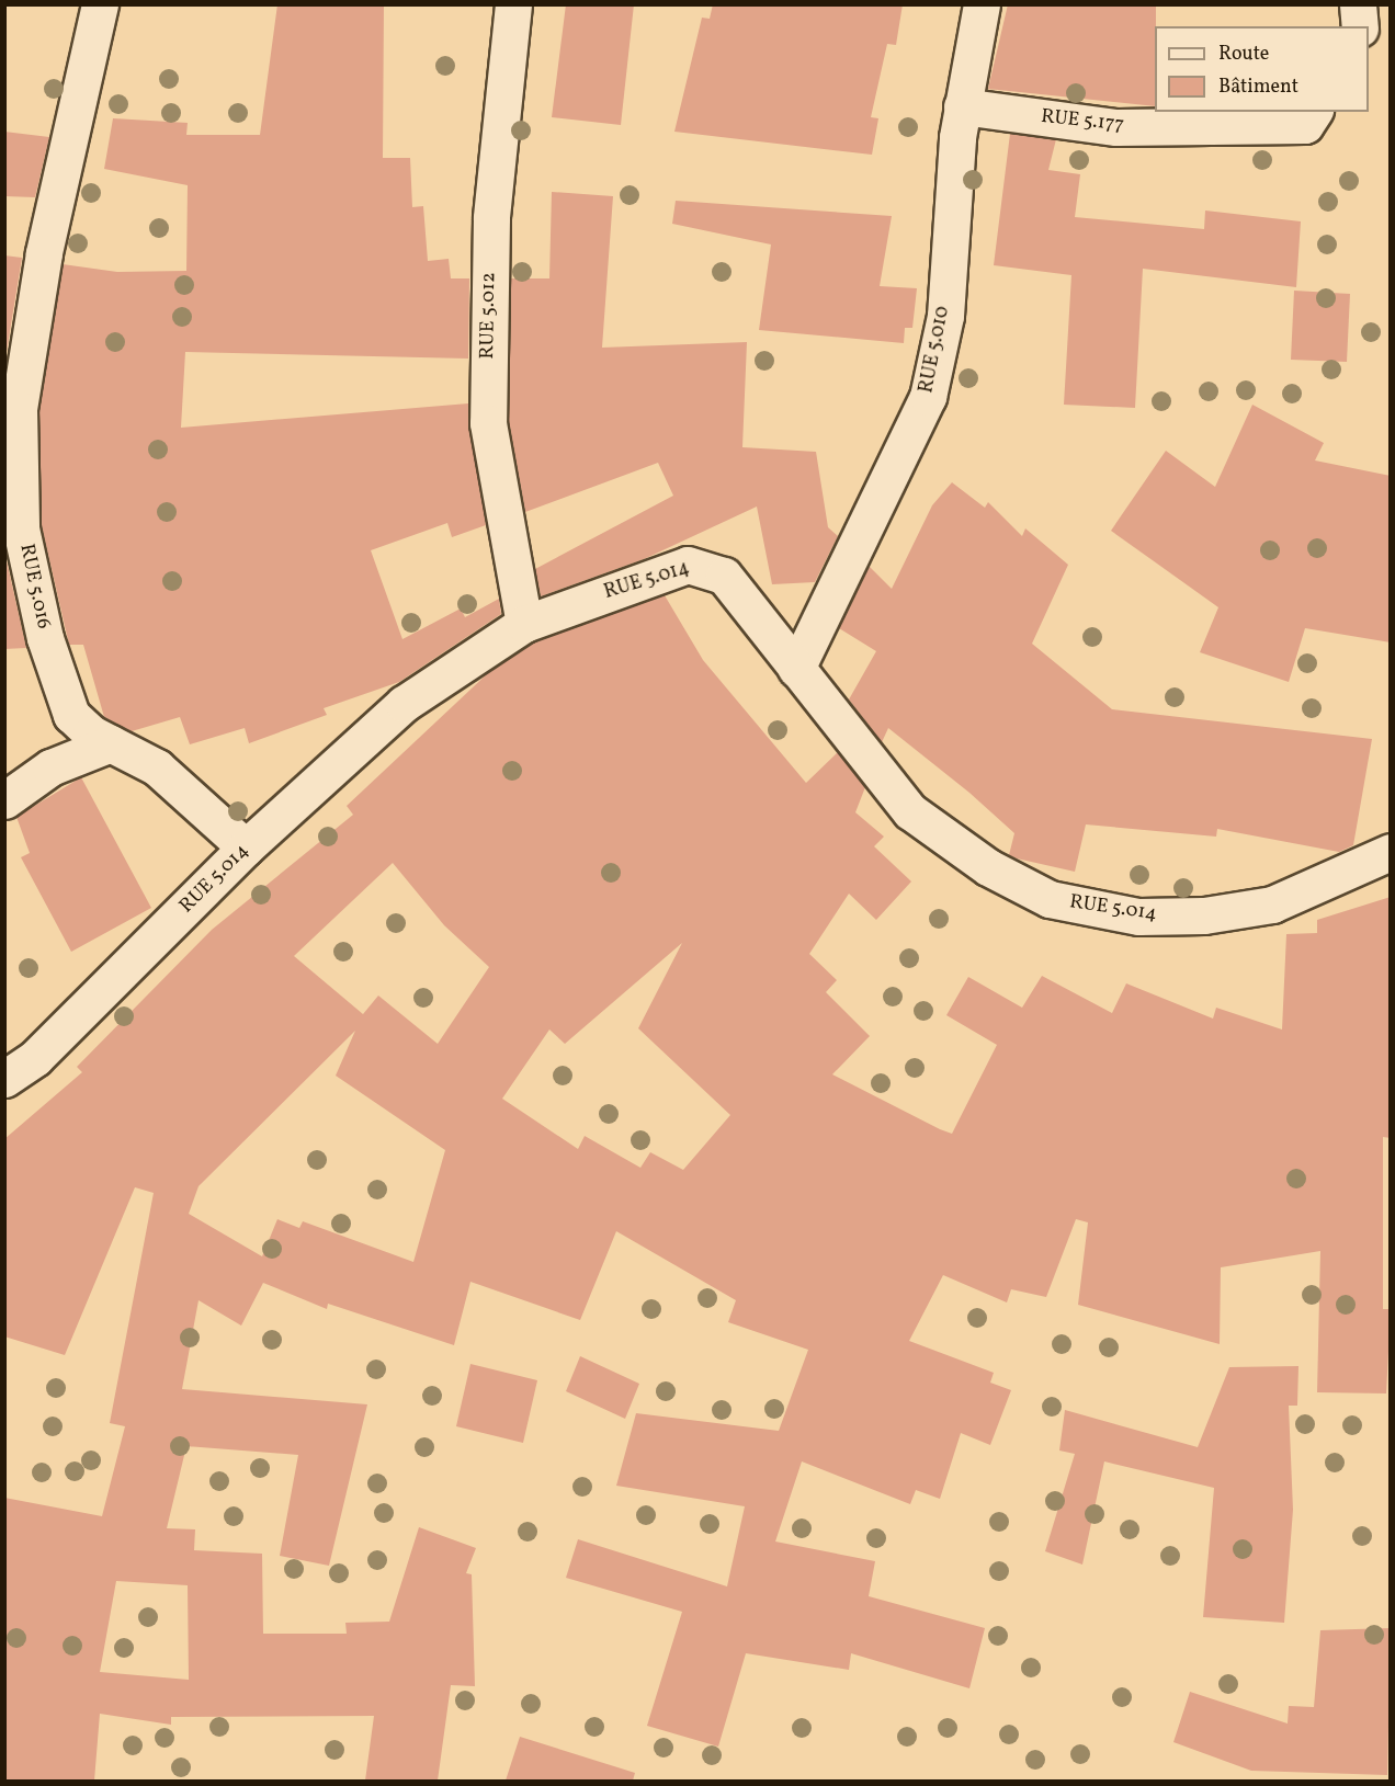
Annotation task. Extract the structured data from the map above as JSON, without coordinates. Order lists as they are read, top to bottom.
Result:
{
  "streets": {
    "street": [
      "RUE 5.177",
      "RUE 5.012",
      "RUE 5.010",
      "RUE 5.014",
      "RUE 5.016"
    ]
  },
  "crossings": [
    ["RUE 5.177", "RUE 5.010"],
    ["RUE 5.012", "RUE 5.014"],
    ["RUE 5.010", "RUE 5.014"],
    ["RUE 5.014", "RUE 5.016"]
  ],
  "legend": ["Route", "Bâtiment"]
}
